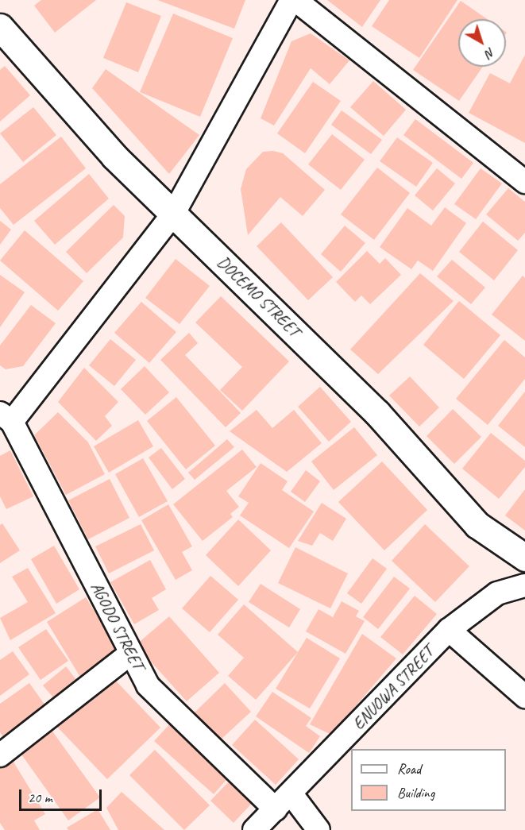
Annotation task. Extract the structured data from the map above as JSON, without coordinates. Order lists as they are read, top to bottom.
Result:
{
  "streets": {
    "street": ["DOCEMO STREET", "AGODO STREET", "ENUOWA STREET"]
  },
  "crossings": [
    ["AGODO STREET", "ENUOWA STREET"]
  ],
  "legend": ["Road", "Building"],
  "scale_bar": "20 m",
  "north": "bottom right"
}
